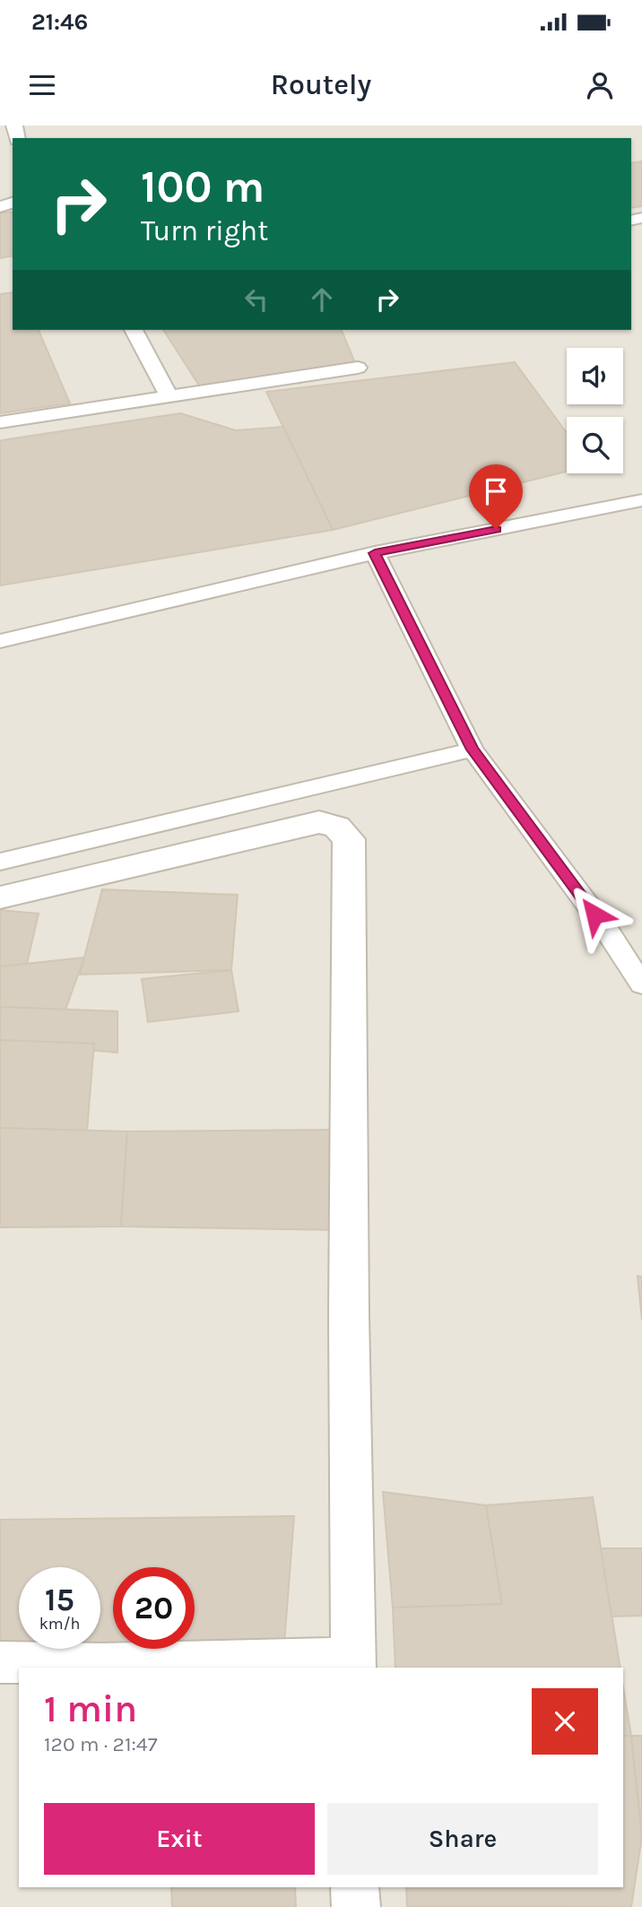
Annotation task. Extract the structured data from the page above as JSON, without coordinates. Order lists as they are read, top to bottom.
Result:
{
  "page": {
    "status": "21:46",
    "header": "Routely",
    "turn": ["100 m", "Turn right"],
    "speed": "15 km/h",
    "limit": "20",
    "heading": ["1 min", "120 m · 21:47"],
    "buttons": ["Exit", "Share"]
  }
}
